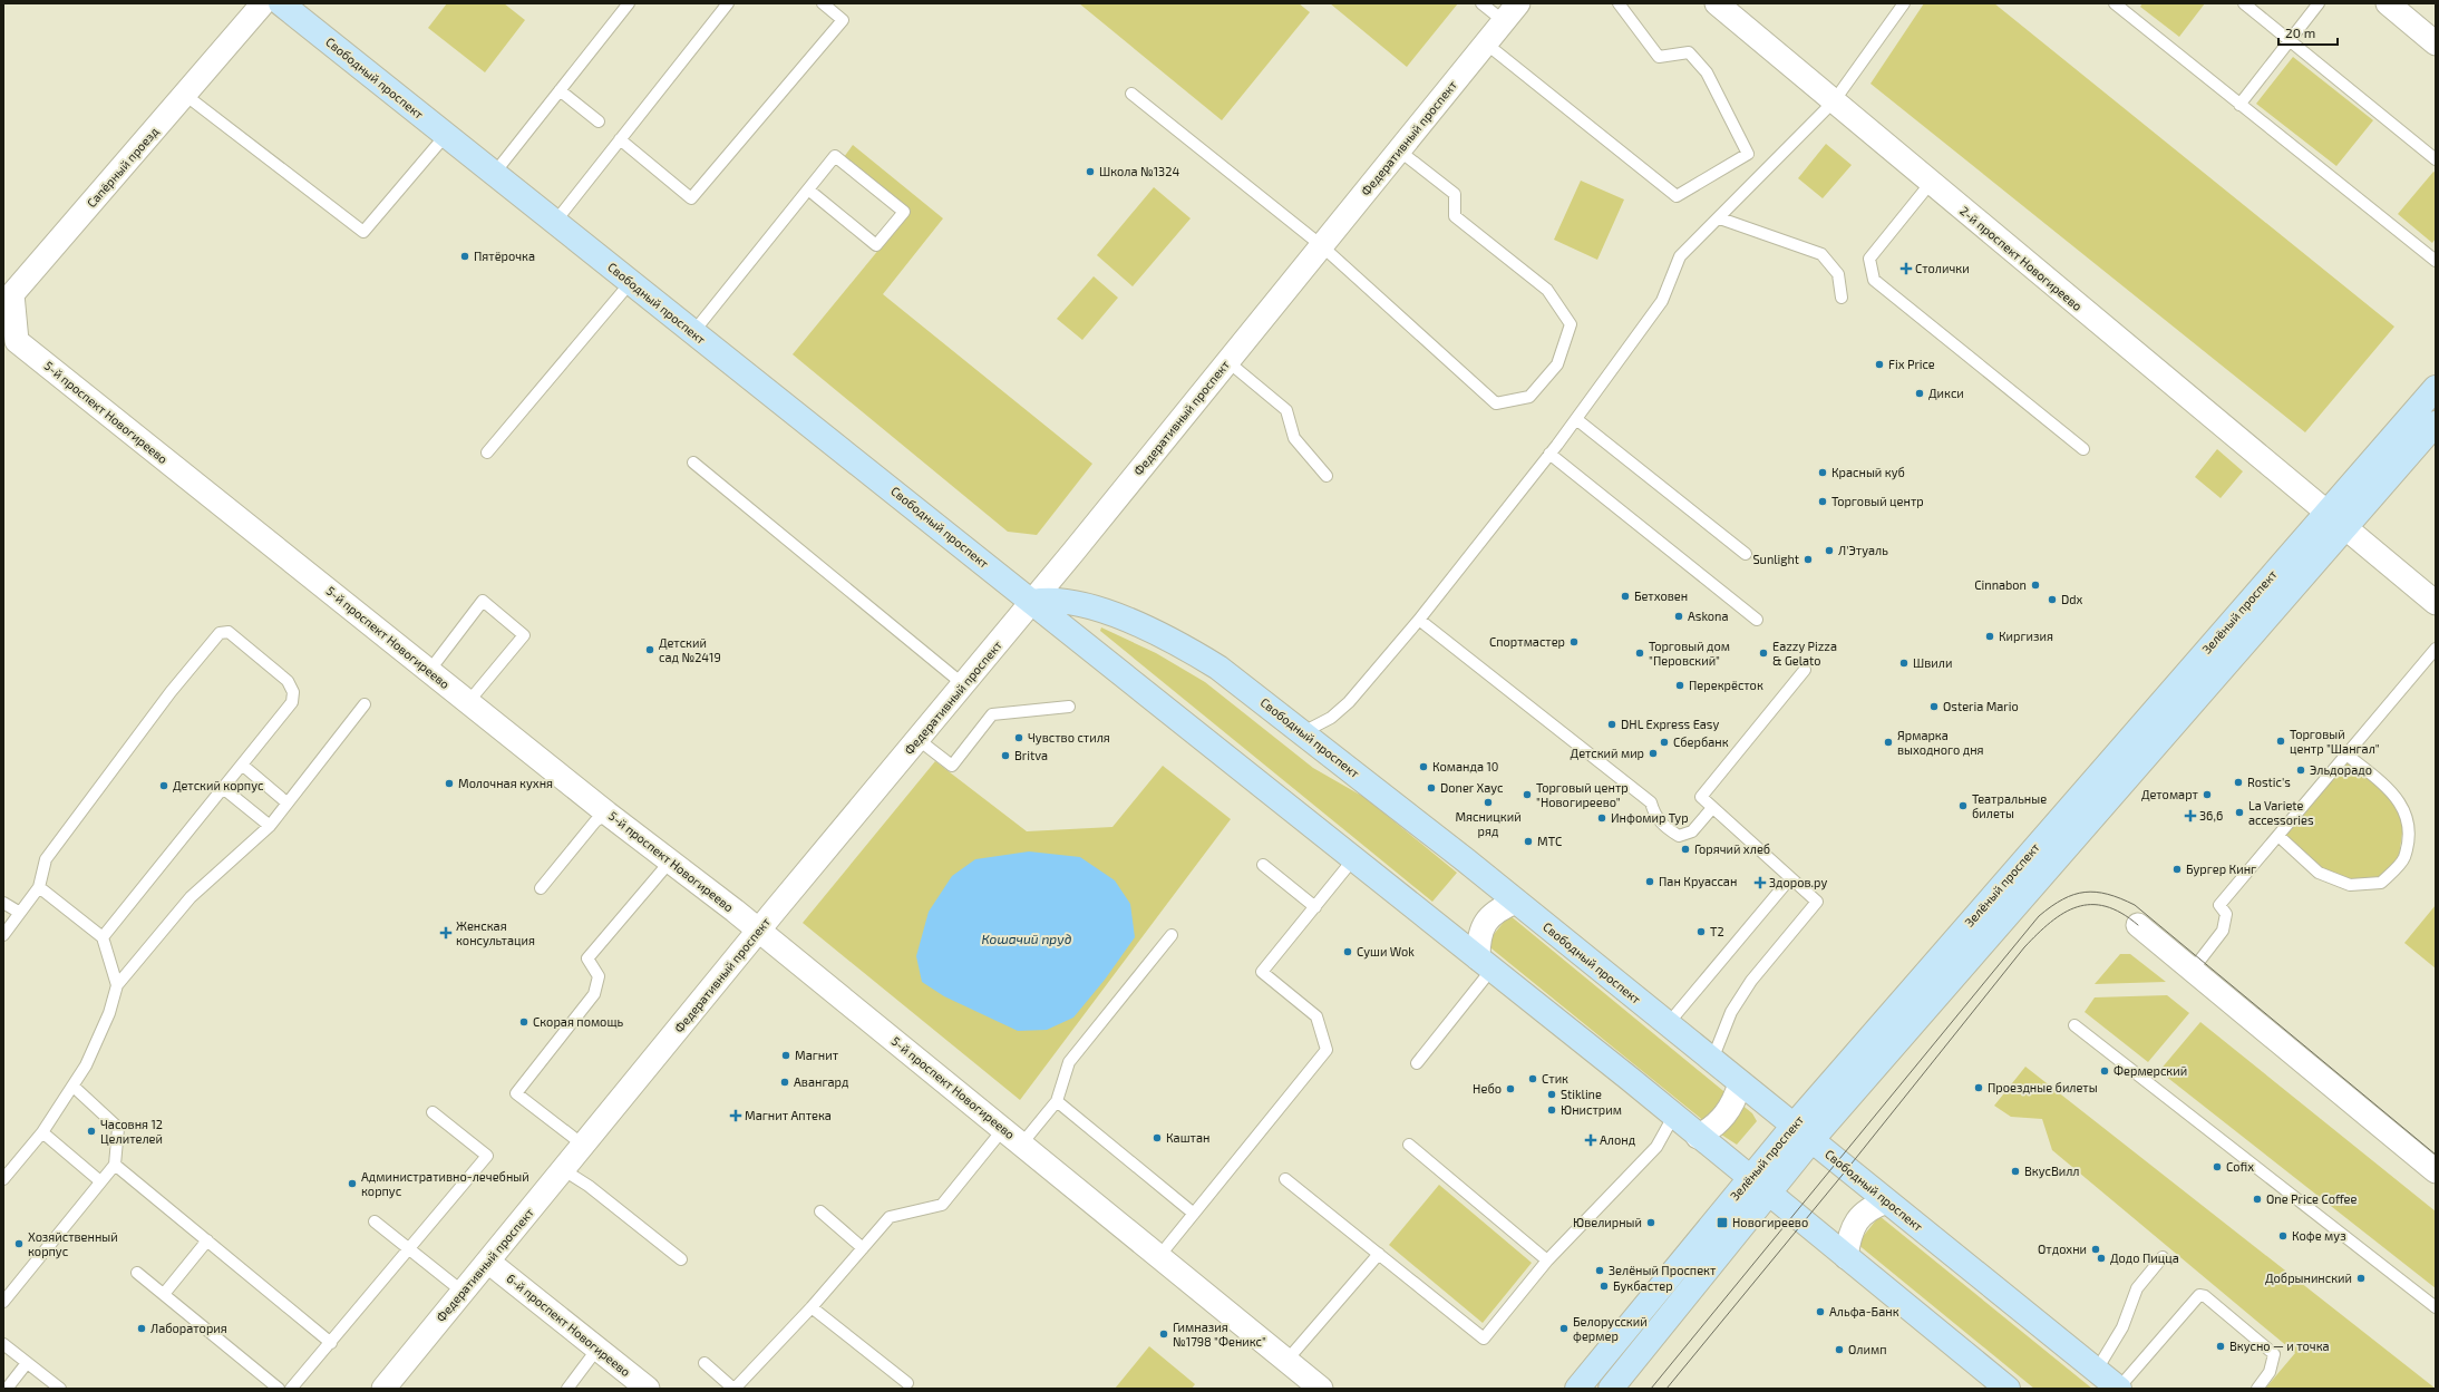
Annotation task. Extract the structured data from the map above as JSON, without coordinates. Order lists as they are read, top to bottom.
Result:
{
  "streets": {
    "main road": ["Свободный проспект", "Зелёный проспект"],
    "street": [
      "Федеративный проспект",
      "Сапёрный проезд",
      "2-й проспект Новогиреево",
      "5-й проспект Новогиреево",
      "6-й проспект Новогиреево"
    ]
  },
  "crossings": [
    ["Свободный проспект", "Федеративный проспект"],
    ["Свободный проспект", "Зелёный проспект"],
    ["Федеративный проспект", "5-й проспект Новогиреево"],
    ["Федеративный проспект", "6-й проспект Новогиреево"],
    ["Сапёрный проезд", "5-й проспект Новогиреево"],
    ["2-й проспект Новогиреево", "Зелёный проспект"]
  ],
  "water": ["Кошачий пруд"],
  "places": {
    "other": [
      "Школа №1324",
      "Пятёрочка",
      "Fix Price",
      "Дикси",
      "Красный куб",
      "Торговый центр",
      "Л'Этуаль",
      "Sunlight",
      "Cinnabon",
      "Бетховен",
      "Ddx",
      "Askona",
      "Киргизия",
      "Спортмастер",
      "Детский сад №2419",
      "Торговый дом \"Перовский\"",
      "Eazzy Pizza & Gelato",
      "Швили",
      "Перекрёсток",
      "Osteria Mario",
      "DHL Express Easy",
      "Чувство стиля",
      "Торговый центр \"Шангал\"",
      "Сбербанк",
      "Ярмарка выходного дня",
      "Детский мир",
      "Britva",
      "Команда 10",
      "Эльдорадо",
      "Rostic's",
      "Молочная кухня",
      "Детский корпус",
      "Doner Хаус",
      "Торговый центр \"Новогиреево\"",
      "Детомарт",
      "Мясницкий ряд",
      "Театральные билеты",
      "La Variete accessories",
      "Инфомир Тур",
      "МТС",
      "Горячий хлеб",
      "Бургер Кинг",
      "Пан Круассан",
      "T2",
      "Суши Wok",
      "Скорая помощь",
      "Магнит",
      "Фермерский",
      "Стик",
      "Авангард",
      "Проездные билеты",
      "Небо",
      "Stikline",
      "Юнистрим",
      "Часовня 12 Целителей",
      "Каштан",
      "Cofix",
      "ВкусВилл",
      "Административно-лечебный корпус",
      "One Price Coffee",
      "Ювелирный",
      "Кофе муз",
      "Хозяйственный корпус",
      "Отдохни",
      "Додо Пицца",
      "Зелёный Проспект",
      "Добрынинский",
      "Букбастер",
      "Альфа-Банк",
      "Лаборатория",
      "Белорусский фермер",
      "Гимназия №1798 \"Феникс\"",
      "Вкусно — и точка",
      "Олимп"
    ],
    "health": [
      "Столички",
      "36,6",
      "Здоров.ру",
      "Женская консультация",
      "Магнит Аптека",
      "Алонд"
    ],
    "transit": ["Новогиреево"]
  },
  "scale_bar": "20 m"
}
